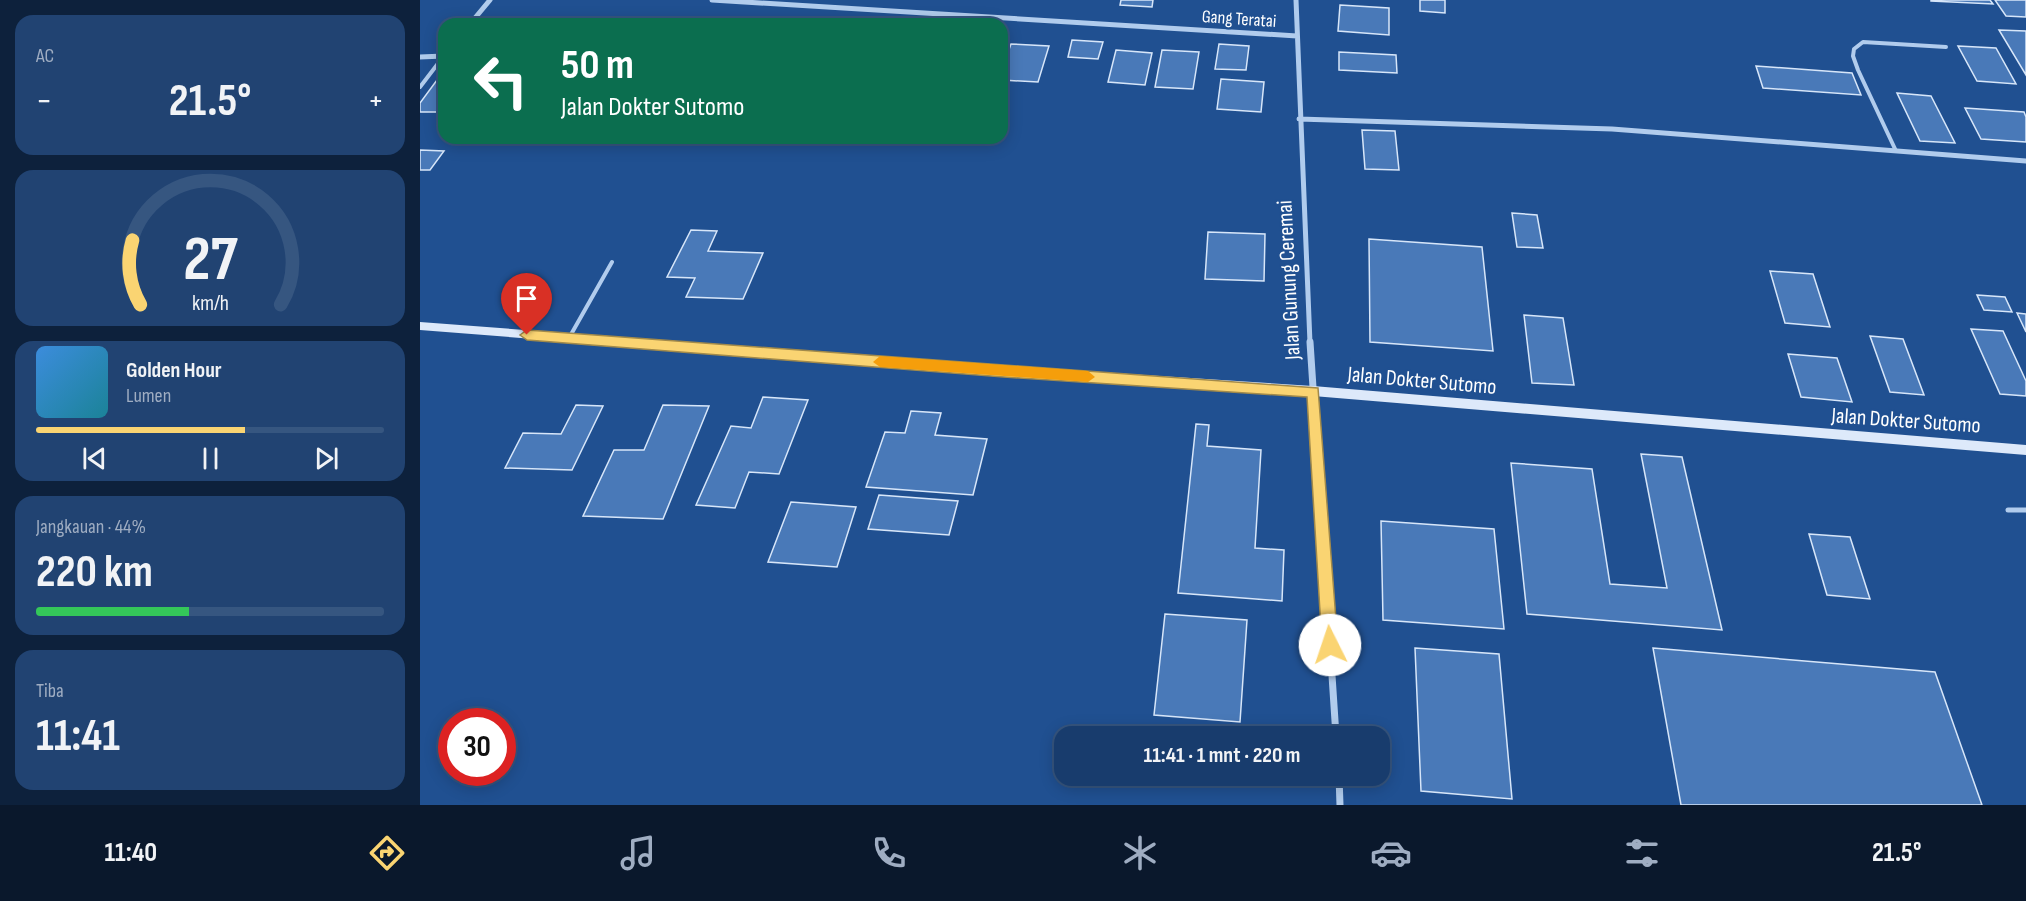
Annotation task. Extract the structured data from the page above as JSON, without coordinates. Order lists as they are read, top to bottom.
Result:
{
  "streets": {
    "street": ["Gang Teratai", "Jalan Gunung Ceremai", "Jalan Dokter Sutomo"]
  },
  "crossings": [
    ["Gang Teratai", "Jalan Gunung Ceremai"],
    ["Jalan Gunung Ceremai", "Jalan Dokter Sutomo"]
  ],
  "page": {
    "tile": [
      "AC",
      ["Jangkauan · 44%", "220 km"],
      ["Tiba", "11:41"]
    ],
    "turn": ["50 m", "Jalan Dokter Sutomo"],
    "heat": ["−", "21.5°", "+"],
    "song": ["Golden Hour", "Lumen"],
    "limit": "30",
    "trip": "11:41 · 1 mnt · 220 m",
    "tabs": ["11:40", "21.5°"],
    "gauge": ["27", "km/h"]
  }
}
